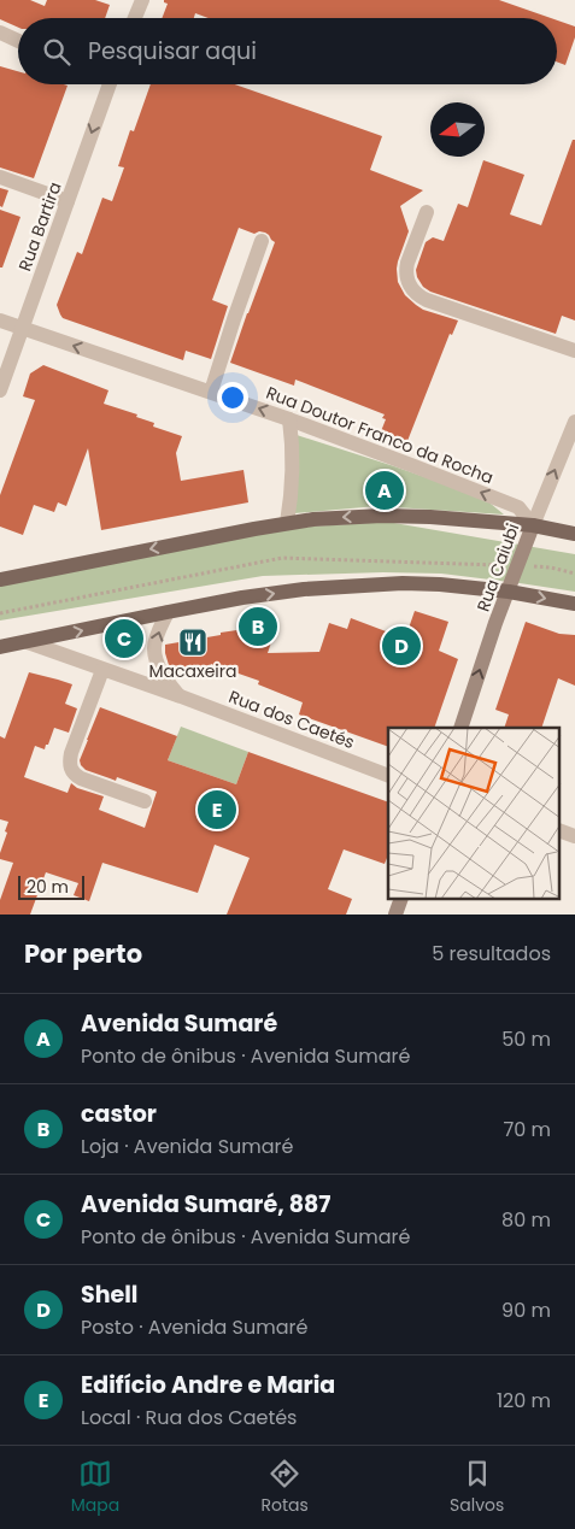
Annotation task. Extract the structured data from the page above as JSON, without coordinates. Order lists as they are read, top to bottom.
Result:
{
  "streets": {
    "main road": ["Rua Caiubi"],
    "street": ["Rua Bartira", "Rua Doutor Franco da Rocha", "Rua dos Caetés"]
  },
  "crossings": [
    ["Rua Bartira", "Rua Doutor Franco da Rocha"],
    ["Rua Doutor Franco da Rocha", "Rua Caiubi"]
  ],
  "one_way": ["Rua Bartira", "Rua Doutor Franco da Rocha", "Rua Caiubi"],
  "places": {
    "restaurant": ["Macaxeira"]
  },
  "scale_bar": "20 m",
  "north": "left",
  "page": {
    "search": "Pesquisar aqui",
    "pins": [
      "A",
      "B",
      "C",
      "D",
      "E"
    ],
    "scale": "20 m",
    "heading": ["Por perto", "5 resultados"],
    "list": [
      {
        "mark": "A",
        "name": "Avenida Sumaré",
        "note": "Ponto de ônibus · Avenida Sumaré",
        "value": "50 m"
      },
      {
        "mark": "B",
        "name": "castor",
        "note": "Loja · Avenida Sumaré",
        "value": "70 m"
      },
      {
        "mark": "C",
        "name": "Avenida Sumaré, 887",
        "note": "Ponto de ônibus · Avenida Sumaré",
        "value": "80 m"
      },
      {
        "mark": "D",
        "name": "Shell",
        "note": "Posto · Avenida Sumaré",
        "value": "90 m"
      },
      {
        "mark": "E",
        "name": "Edifício Andre e Maria",
        "note": "Local · Rua dos Caetés",
        "value": "120 m"
      }
    ],
    "nav": ["Mapa", "Rotas", "Salvos"]
  }
}
